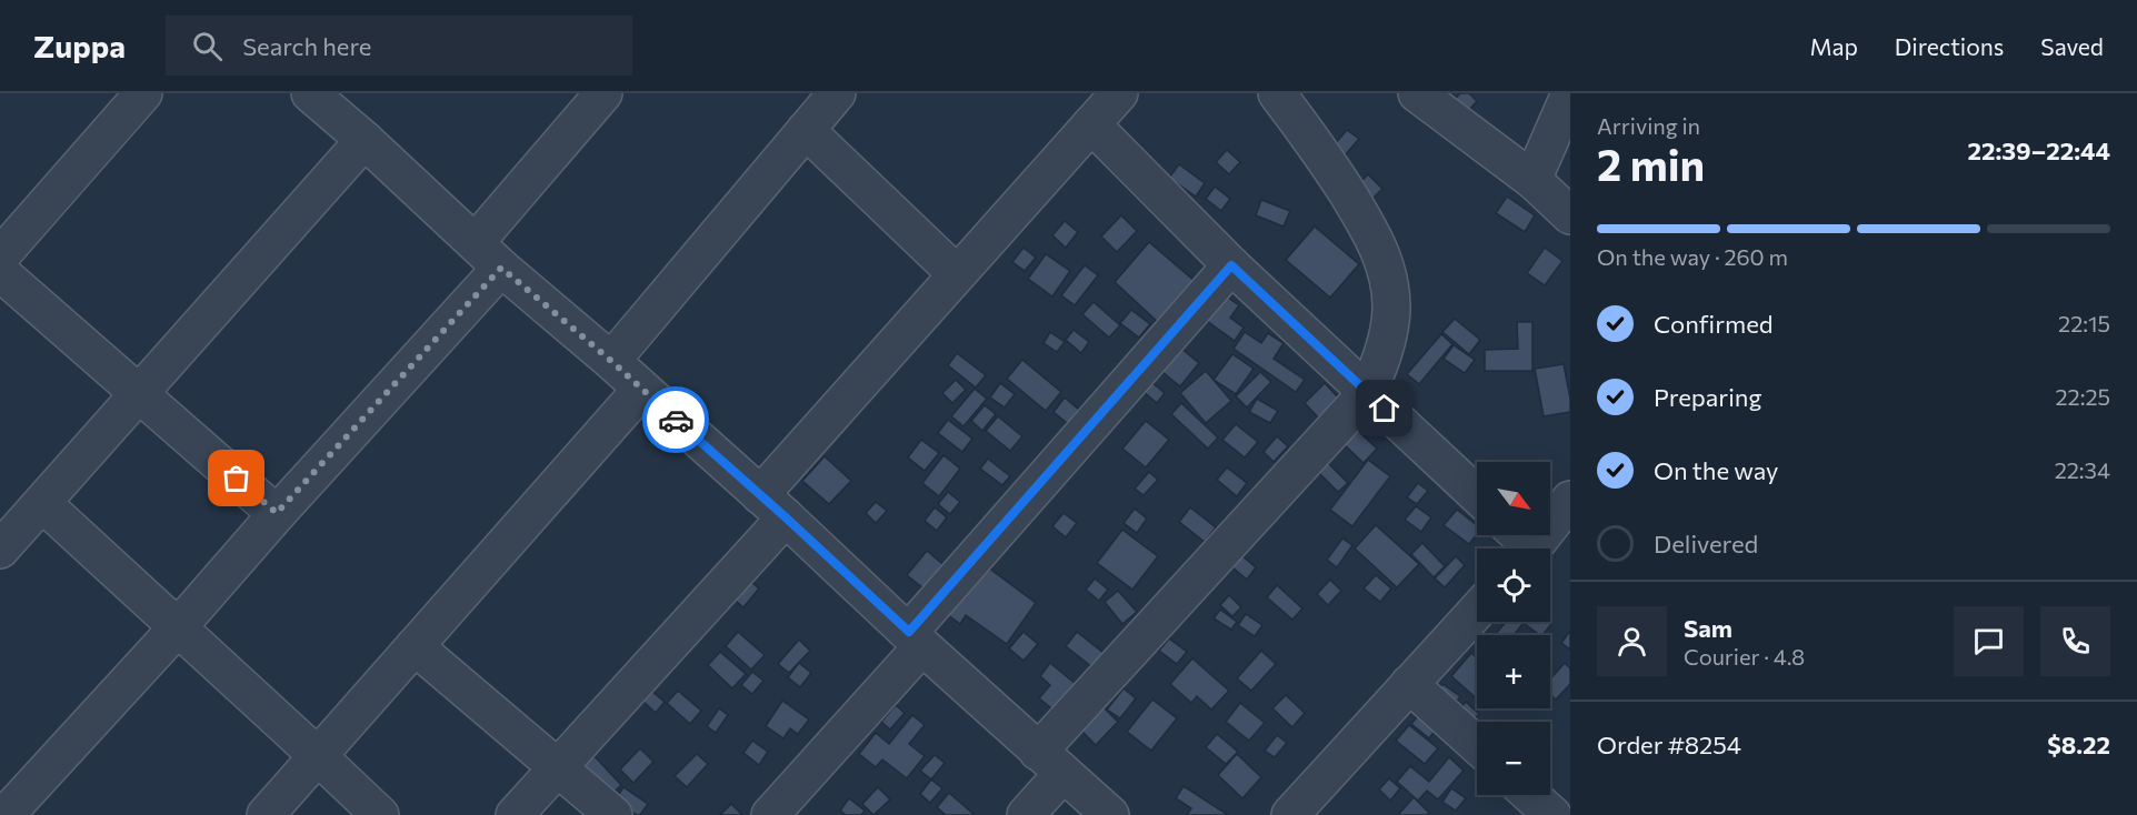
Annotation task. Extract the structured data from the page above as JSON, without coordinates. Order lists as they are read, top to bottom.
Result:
{
  "north": "bottom right",
  "page": {
    "header": "Zuppa",
    "search": "Search here",
    "nav": ["Map", "Directions", "Saved"],
    "heading": ["2 min", "Arriving in", "22:39–22:44"],
    "panel": [
      "Sam",
      "Courier · 4.8",
      "Order #8254",
      "$8.22"
    ],
    "bar": "On the way · 260 m",
    "list": [
      ["Confirmed", "22:15"],
      ["Preparing", "22:25"],
      ["On the way", "22:34"],
      "Delivered"
    ],
    "map_buttons": ["+", "−"]
  }
}
